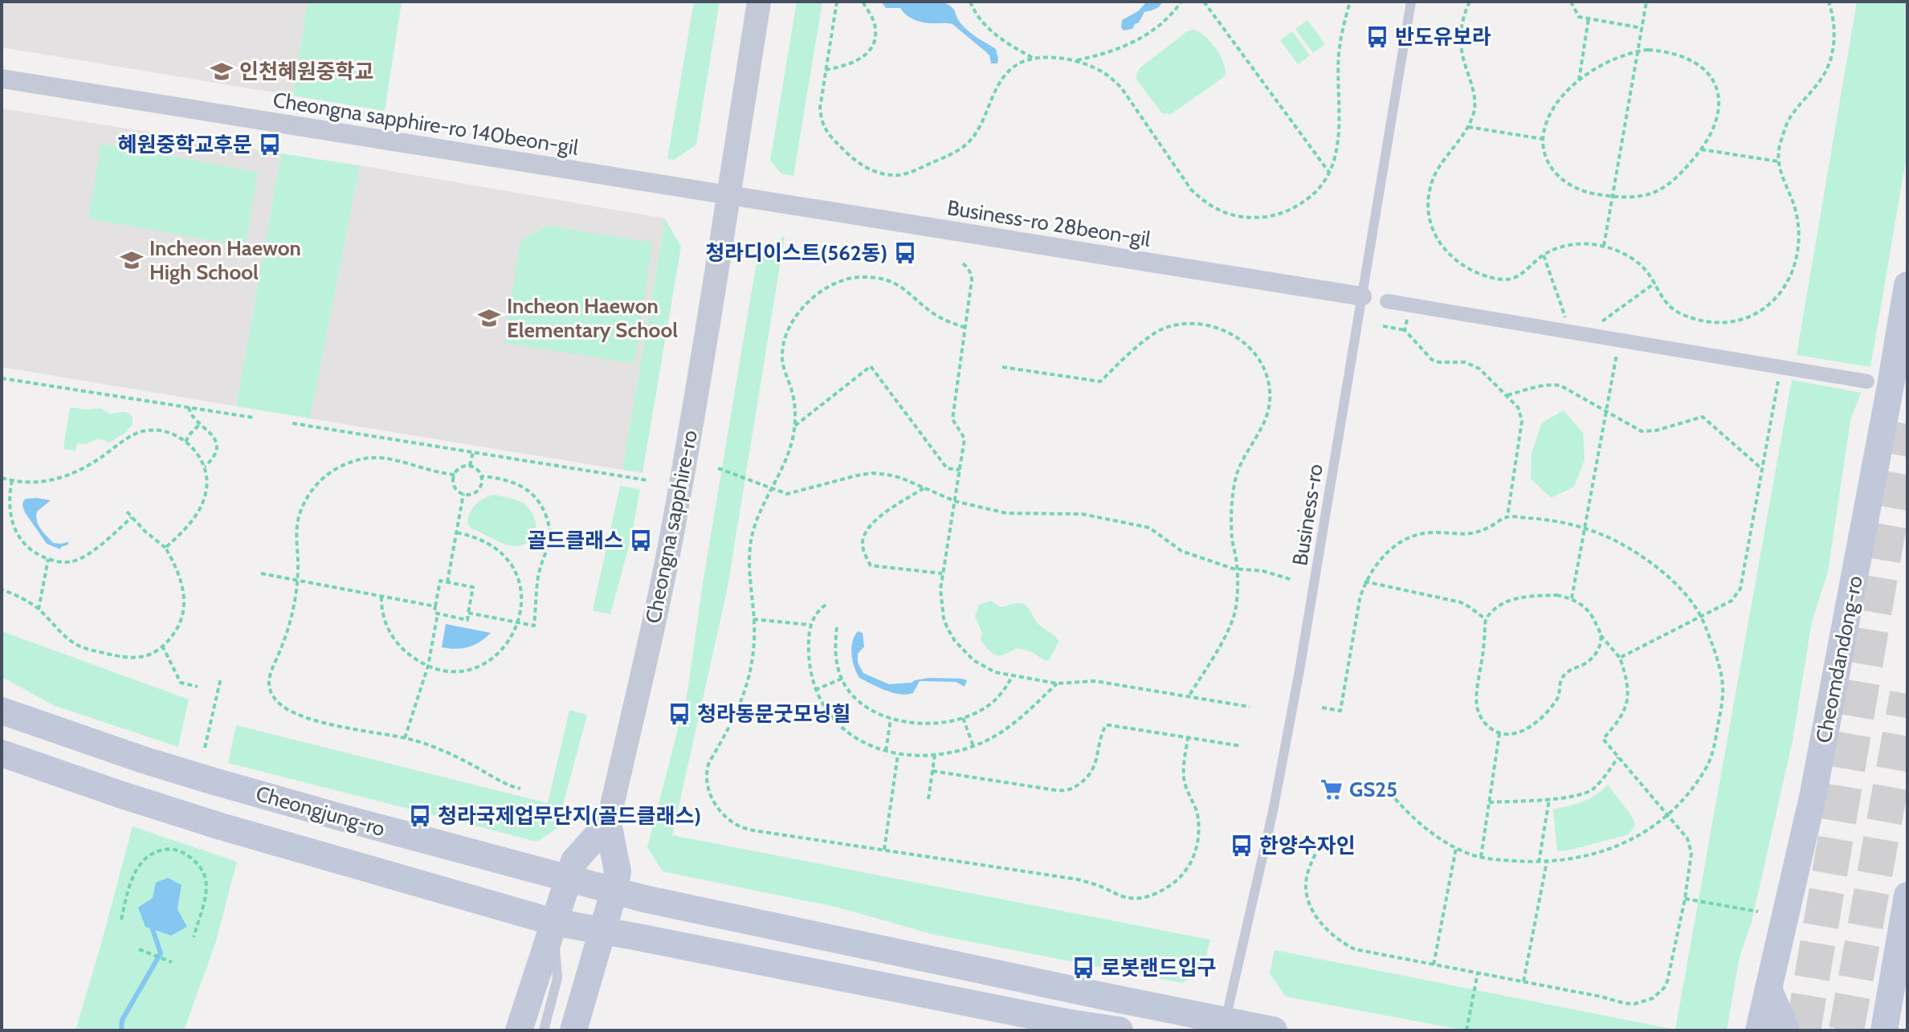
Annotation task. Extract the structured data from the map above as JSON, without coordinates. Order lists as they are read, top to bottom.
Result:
{
  "streets": {
    "main road": ["Cheongna sapphire-ro", "Cheomdandong-ro", "Cheongjung-ro"],
    "street": ["Cheongna sapphire-ro 140beon-gil", "Business-ro 28beon-gil"],
    "lane": ["Business-ro"]
  },
  "crossings": [
    ["Cheongna sapphire-ro 140beon-gil", "Business-ro 28beon-gil"],
    ["Cheongna sapphire-ro 140beon-gil", "Cheongna sapphire-ro"],
    ["Business-ro 28beon-gil", "Business-ro"],
    ["Business-ro 28beon-gil", "Cheongna sapphire-ro"],
    ["Business-ro", "Cheongjung-ro"],
    ["Cheongna sapphire-ro", "Cheongjung-ro"]
  ],
  "places": {
    "bus stop": [
      "반도유보라",
      "혜원중학교후문",
      "청라디이스트(562동)",
      "골드클래스",
      "청라동문굿모닝힐",
      "청라국제업무단지(골드클래스)",
      "한양수자인",
      "로봇랜드입구"
    ],
    "school or university": ["인천혜원중학교", "Incheon Haewon High School", "Incheon Haewon Elementary School"],
    "supermarket": ["GS25"]
  }
}
